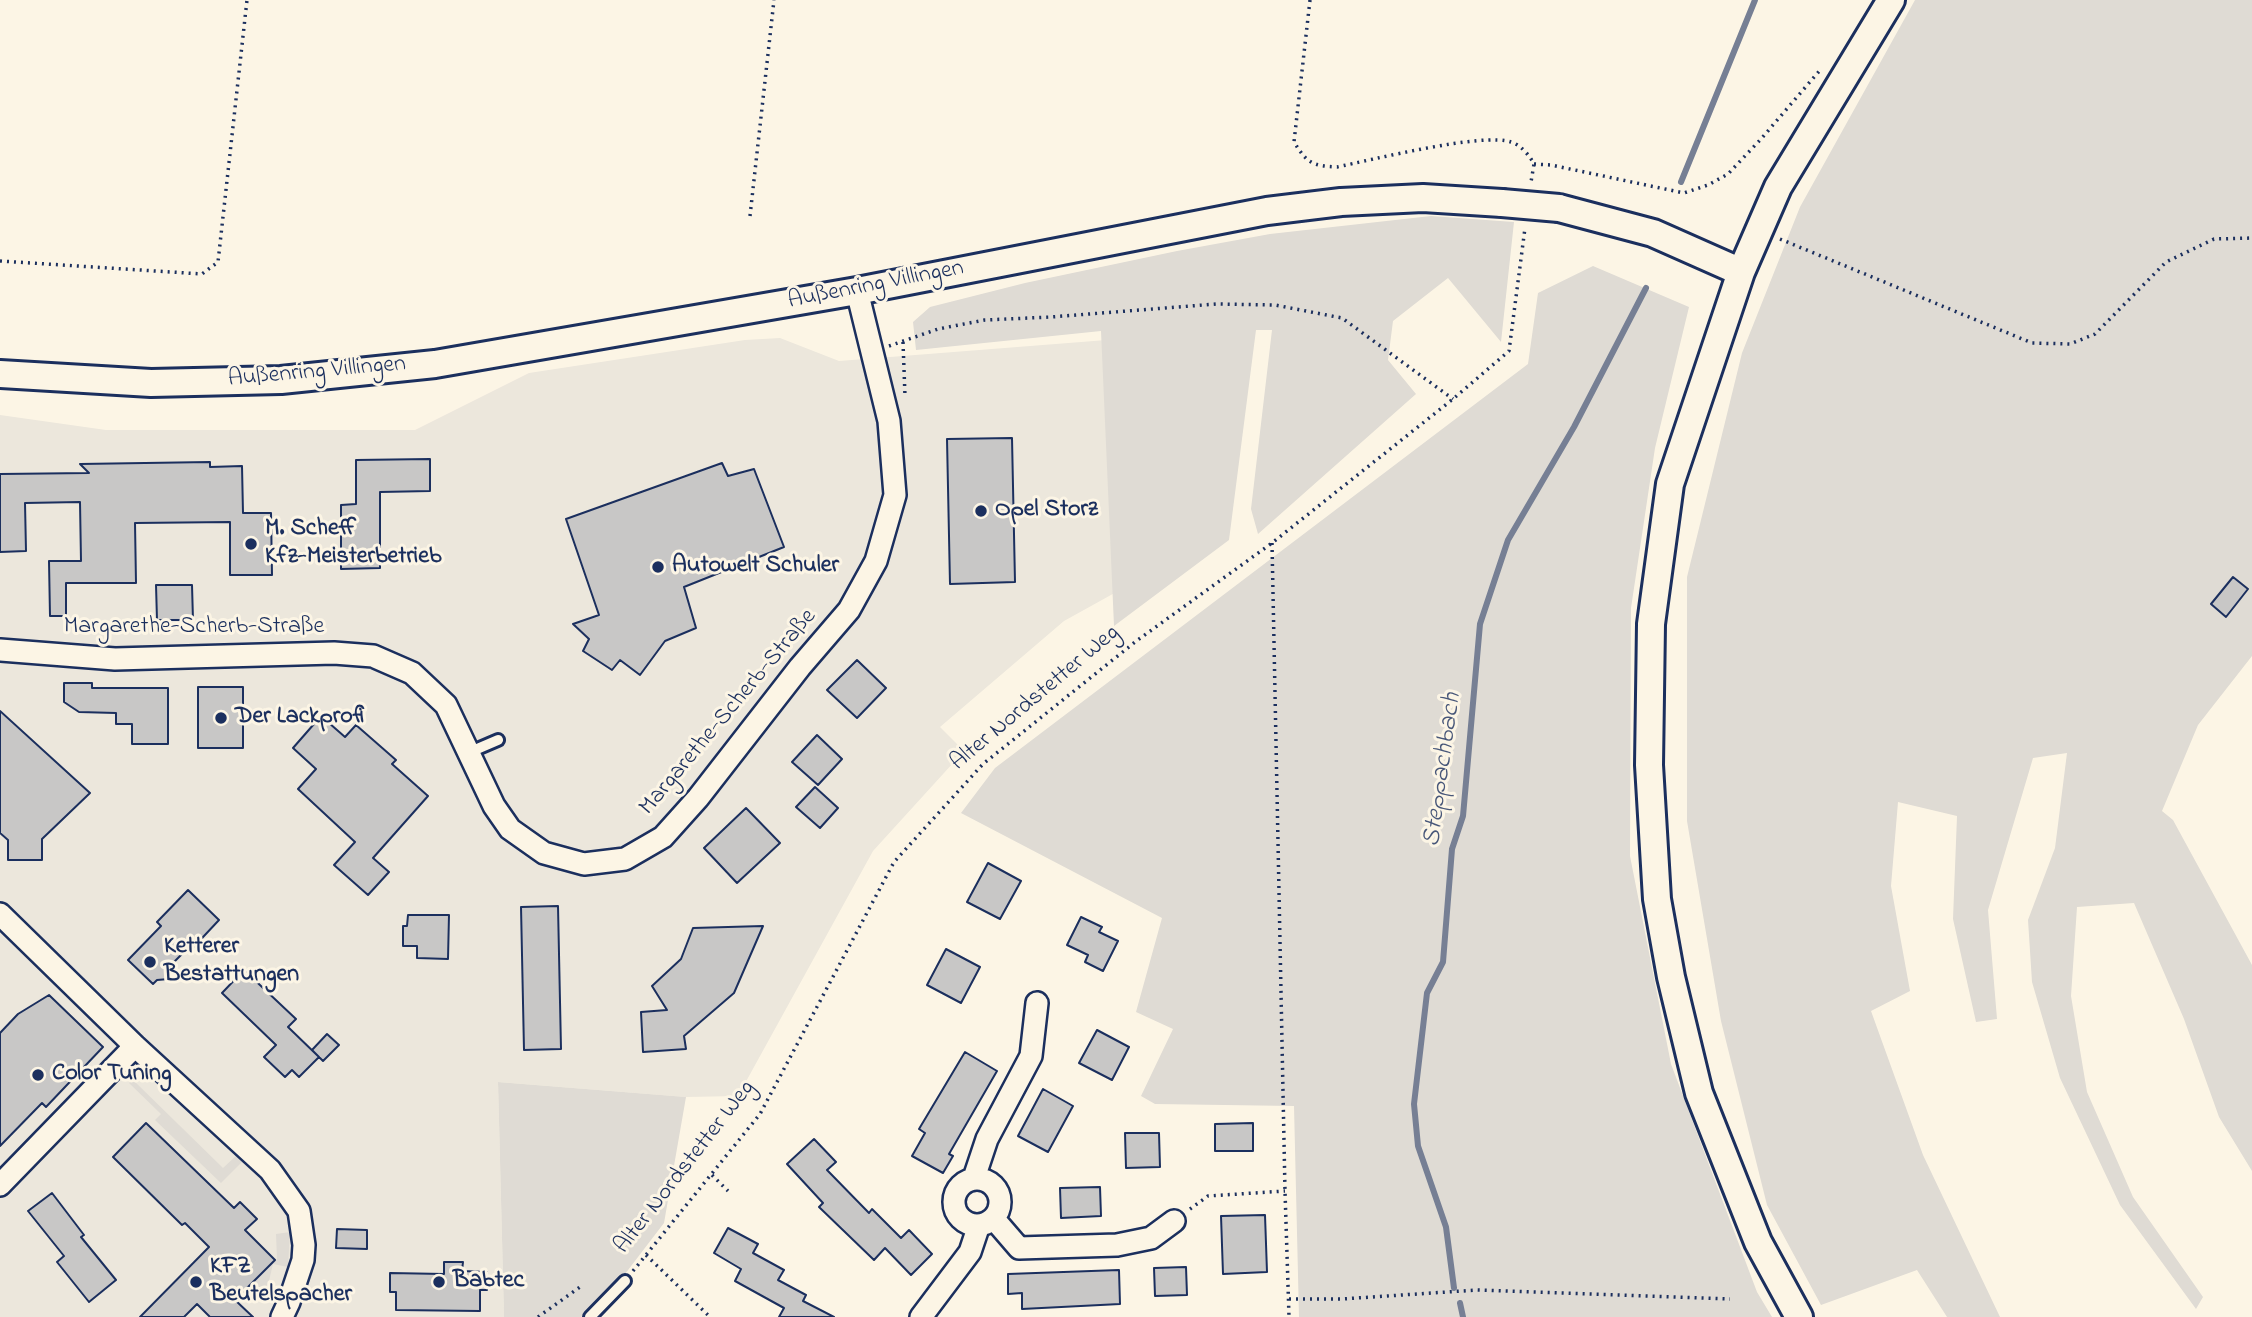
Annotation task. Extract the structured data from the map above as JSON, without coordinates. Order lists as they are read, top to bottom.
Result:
{
  "streets": {
    "street": ["Außenring Villingen", "Margarethe-Scherb-Straße"],
    "lane": ["Alter Nordstetter Weg"]
  },
  "crossings": [
    ["Außenring Villingen", "Margarethe-Scherb-Straße"]
  ],
  "water": ["Steppachbach"],
  "places": [
    "Opel Storz",
    "M. Scheff Kfz-Meisterbetrieb",
    "Autowelt Schuler",
    "Der Lackprofi",
    "Ketterer Bestattungen",
    "Color Tuning",
    "KFZ Beutelspacher",
    "Babtec"
  ]
}
